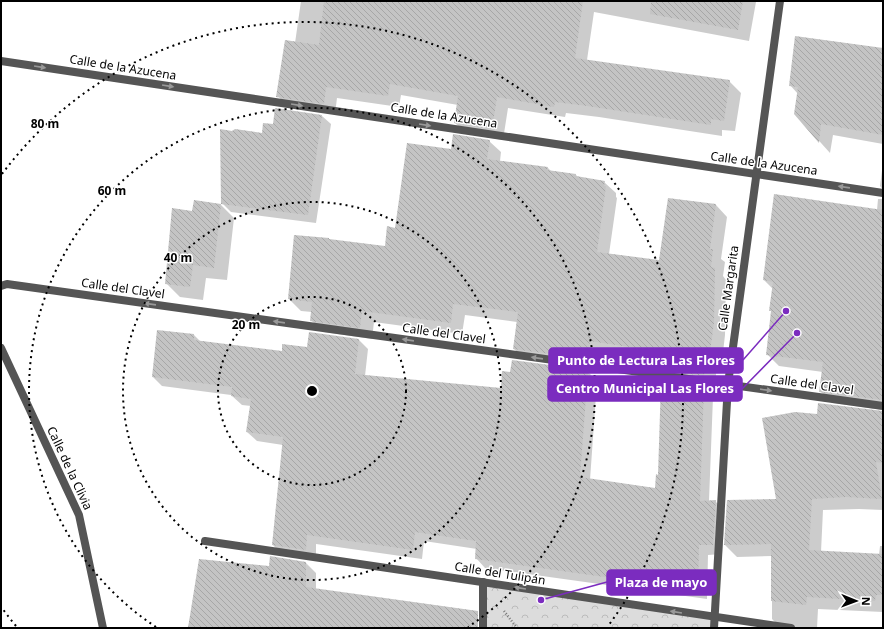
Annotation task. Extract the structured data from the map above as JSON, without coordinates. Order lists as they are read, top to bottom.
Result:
{
  "streets": {
    "street": [
      "Calle de la Azucena",
      "Calle del Clavel",
      "Calle Margarita",
      "Calle de la Clivia",
      "Calle del Tulipán"
    ]
  },
  "crossings": [
    ["Calle de la Azucena", "Calle Margarita"],
    ["Calle del Clavel", "Calle Margarita"],
    ["Calle Margarita", "Calle del Tulipán"]
  ],
  "one_way": ["Calle del Tulipán"],
  "places": ["Punto de Lectura Las Flores", "Centro Municipal Las Flores", "Plaza de mayo"],
  "north": "right",
  "rings": [
    "80 m",
    "60 m",
    "40 m",
    "20 m"
  ]
}
